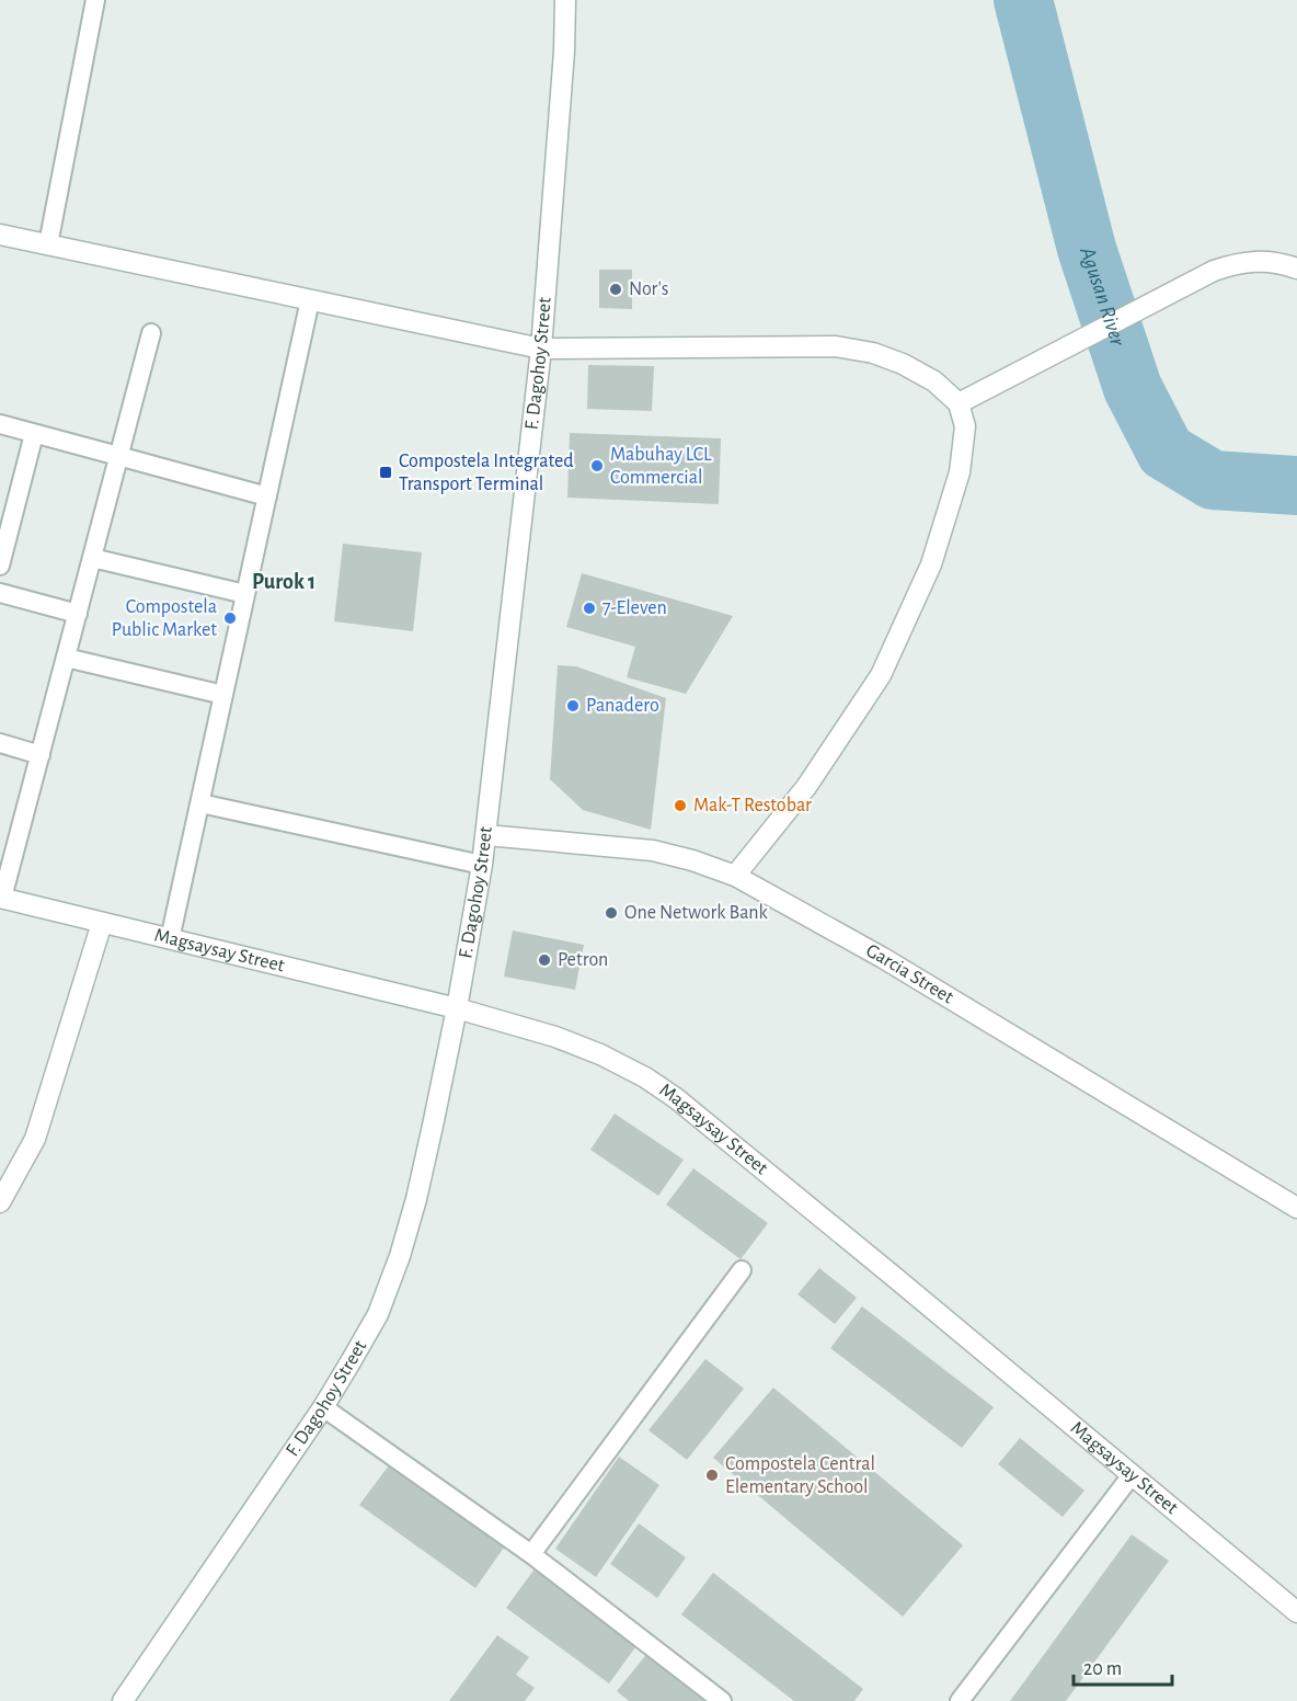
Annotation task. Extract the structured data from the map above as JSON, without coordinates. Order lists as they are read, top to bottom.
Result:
{
  "streets": {
    "street": ["F. Dagohoy Street", "Magsaysay Street", "Garcia Street"]
  },
  "crossings": [
    ["F. Dagohoy Street", "Magsaysay Street"],
    ["F. Dagohoy Street", "Garcia Street"]
  ],
  "districts": ["Purok 1"],
  "water": ["Agusan River"],
  "places": {
    "other": [
      "Nor's",
      "Mabuhay LCL Commercial",
      "7-Eleven",
      "Compostela Public Market",
      "Panadero",
      "Mak-T Restobar",
      "One Network Bank",
      "Petron",
      "Compostela Central Elementary School"
    ],
    "transit": ["Compostela Integrated Transport Terminal"]
  },
  "scale_bar": "20 m"
}
